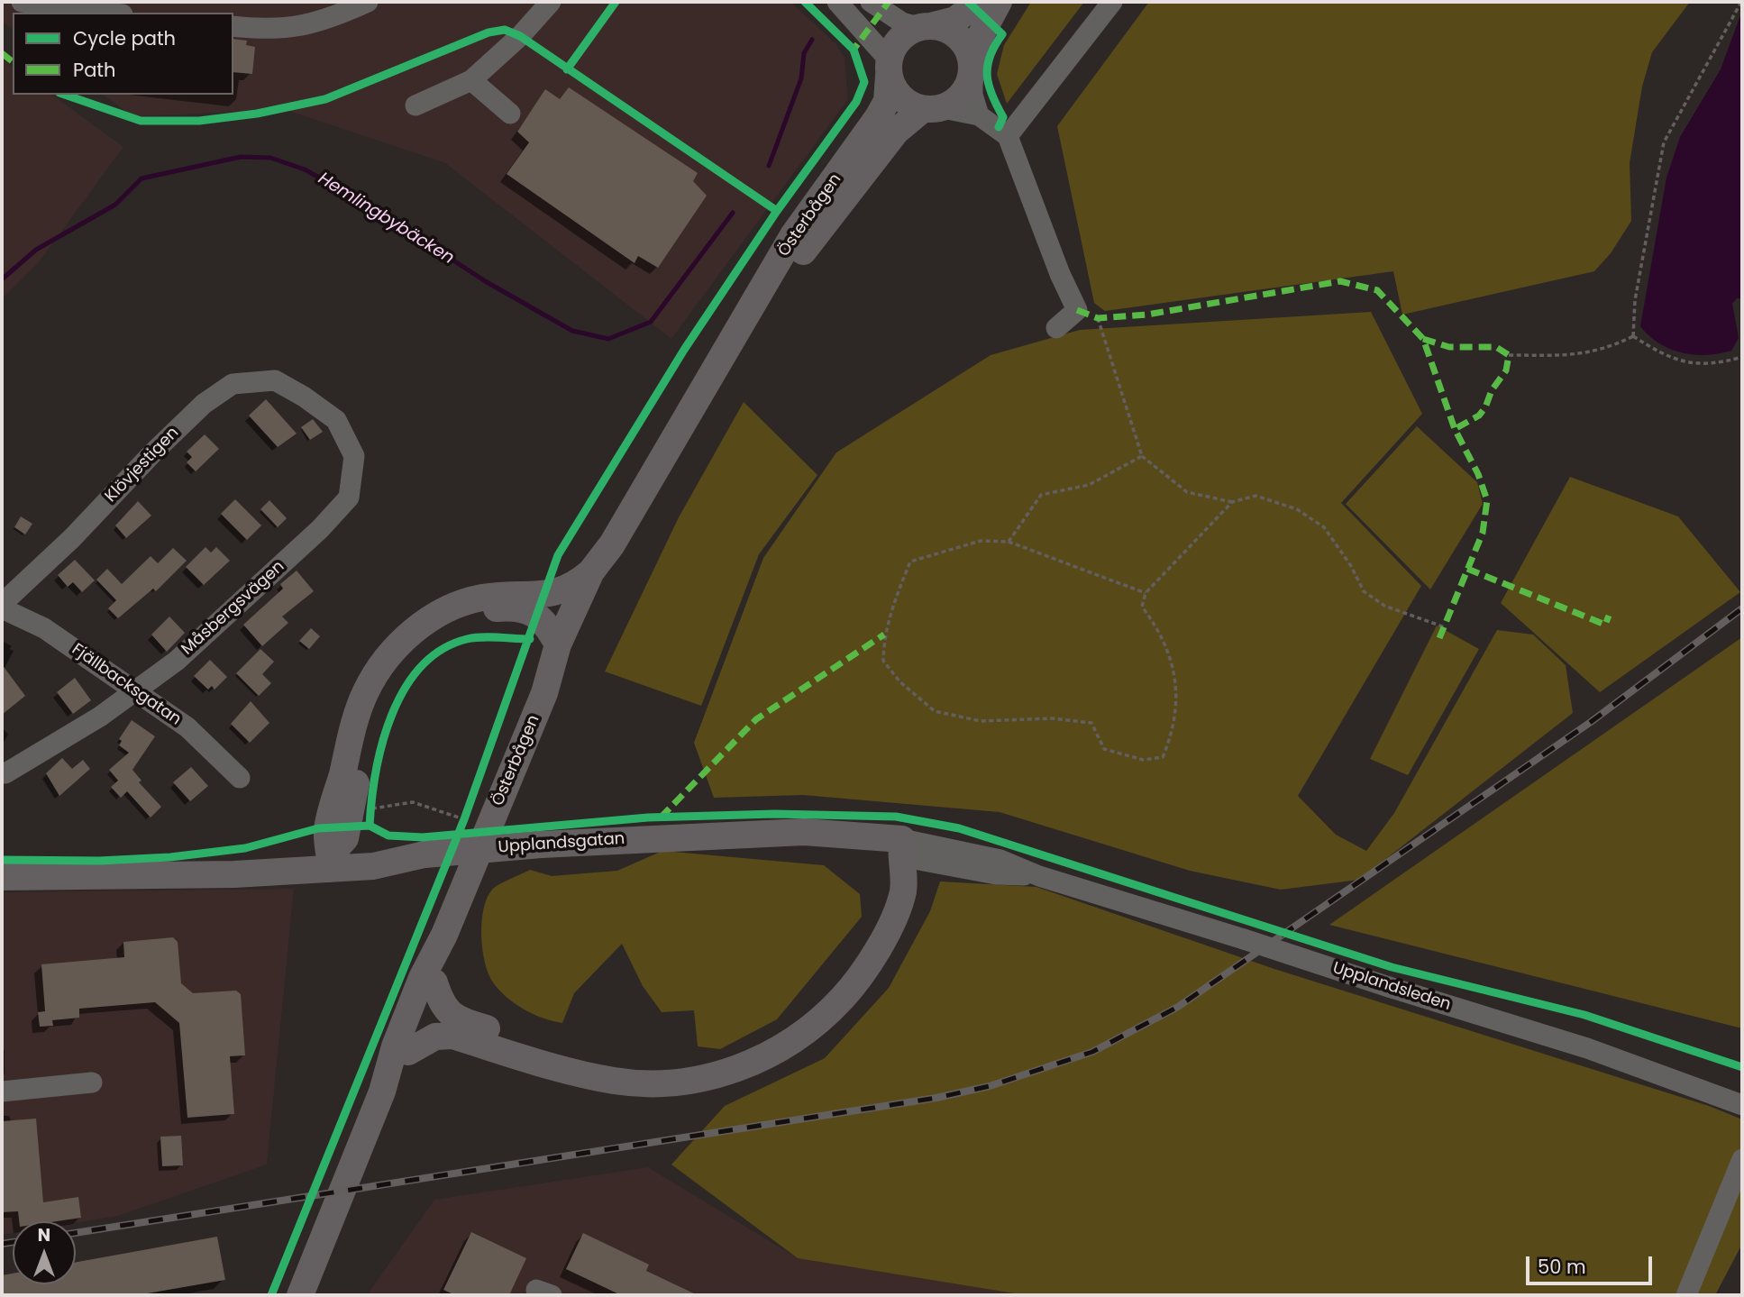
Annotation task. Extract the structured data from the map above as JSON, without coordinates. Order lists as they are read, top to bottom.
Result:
{
  "streets": {
    "main road": ["Österbågen", "Upplandsgatan"],
    "street": [
      "Klövjestigen",
      "Måsbergsvägen",
      "Fjällbacksgatan",
      "Upplandsleden"
    ]
  },
  "crossings": [
    ["Klövjestigen", "Måsbergsvägen"],
    ["Måsbergsvägen", "Fjällbacksgatan"],
    ["Upplandsgatan", "Upplandsleden"]
  ],
  "water": ["Hemlingbybäcken"],
  "legend": ["Cycle path", "Path"],
  "scale_bar": "50 m",
  "north": "top"
}
